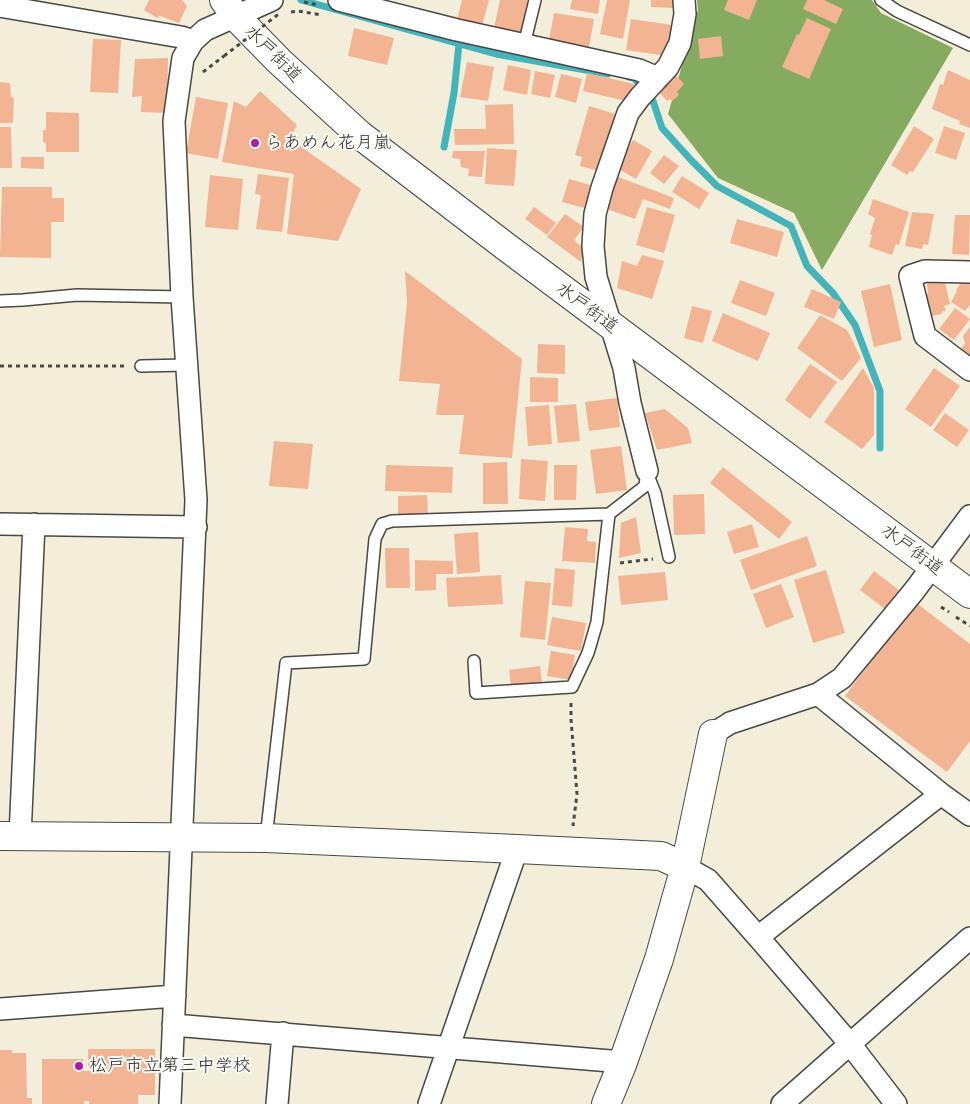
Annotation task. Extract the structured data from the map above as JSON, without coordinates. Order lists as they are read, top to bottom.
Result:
{
  "streets": {
    "main road": ["水戸街道"]
  },
  "places": ["らあめん花月嵐", "松戸市立第三中学校"]
}
